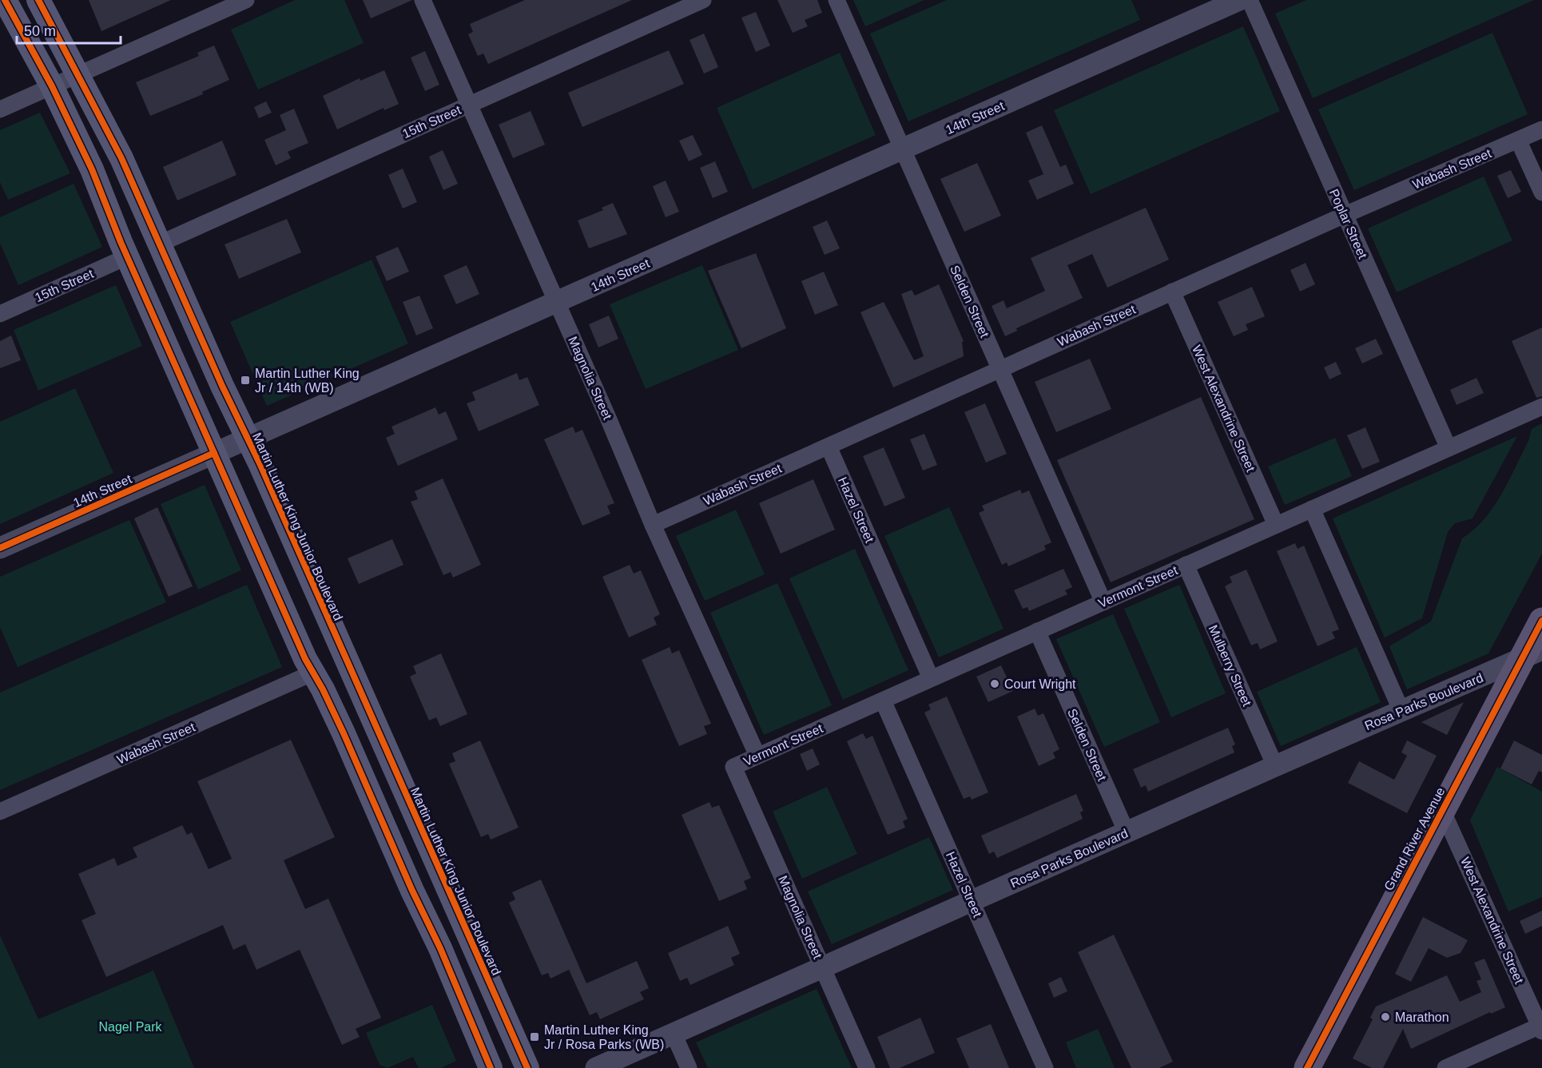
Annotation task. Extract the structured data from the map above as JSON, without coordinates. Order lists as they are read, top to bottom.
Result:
{
  "streets": {
    "main road": ["Martin Luther King Junior Boulevard", "Grand River Avenue"],
    "street": [
      "14th Street",
      "15th Street",
      "Wabash Street",
      "Poplar Street",
      "Selden Street",
      "Magnolia Street",
      "West Alexandrine Street",
      "Hazel Street",
      "Vermont Street",
      "Mulberry Street",
      "Rosa Parks Boulevard"
    ]
  },
  "crossings": [
    ["14th Street", "Selden Street"],
    ["14th Street", "Magnolia Street"],
    ["14th Street", "Martin Luther King Junior Boulevard"],
    ["15th Street", "Magnolia Street"],
    ["15th Street", "Martin Luther King Junior Boulevard"],
    ["Wabash Street", "Poplar Street"],
    ["Wabash Street", "Selden Street"],
    ["Wabash Street", "Magnolia Street"],
    ["Wabash Street", "West Alexandrine Street"],
    ["Wabash Street", "Hazel Street"],
    ["Poplar Street", "Vermont Street"],
    ["Selden Street", "Vermont Street"],
    ["Selden Street", "Rosa Parks Boulevard"],
    ["Magnolia Street", "Vermont Street"],
    ["Magnolia Street", "Rosa Parks Boulevard"],
    ["West Alexandrine Street", "Vermont Street"],
    ["West Alexandrine Street", "Grand River Avenue"],
    ["Hazel Street", "Vermont Street"],
    ["Hazel Street", "Rosa Parks Boulevard"],
    ["Vermont Street", "Mulberry Street"],
    ["Mulberry Street", "Rosa Parks Boulevard"],
    ["Rosa Parks Boulevard", "Grand River Avenue"]
  ],
  "parks": ["Nagel Park"],
  "places": {
    "transit": ["Martin Luther King Jr / 14th (WB)", "Martin Luther King Jr / Rosa Parks (WB)"],
    "other": ["Court Wright", "Marathon"]
  },
  "scale_bar": "50 m"
}
